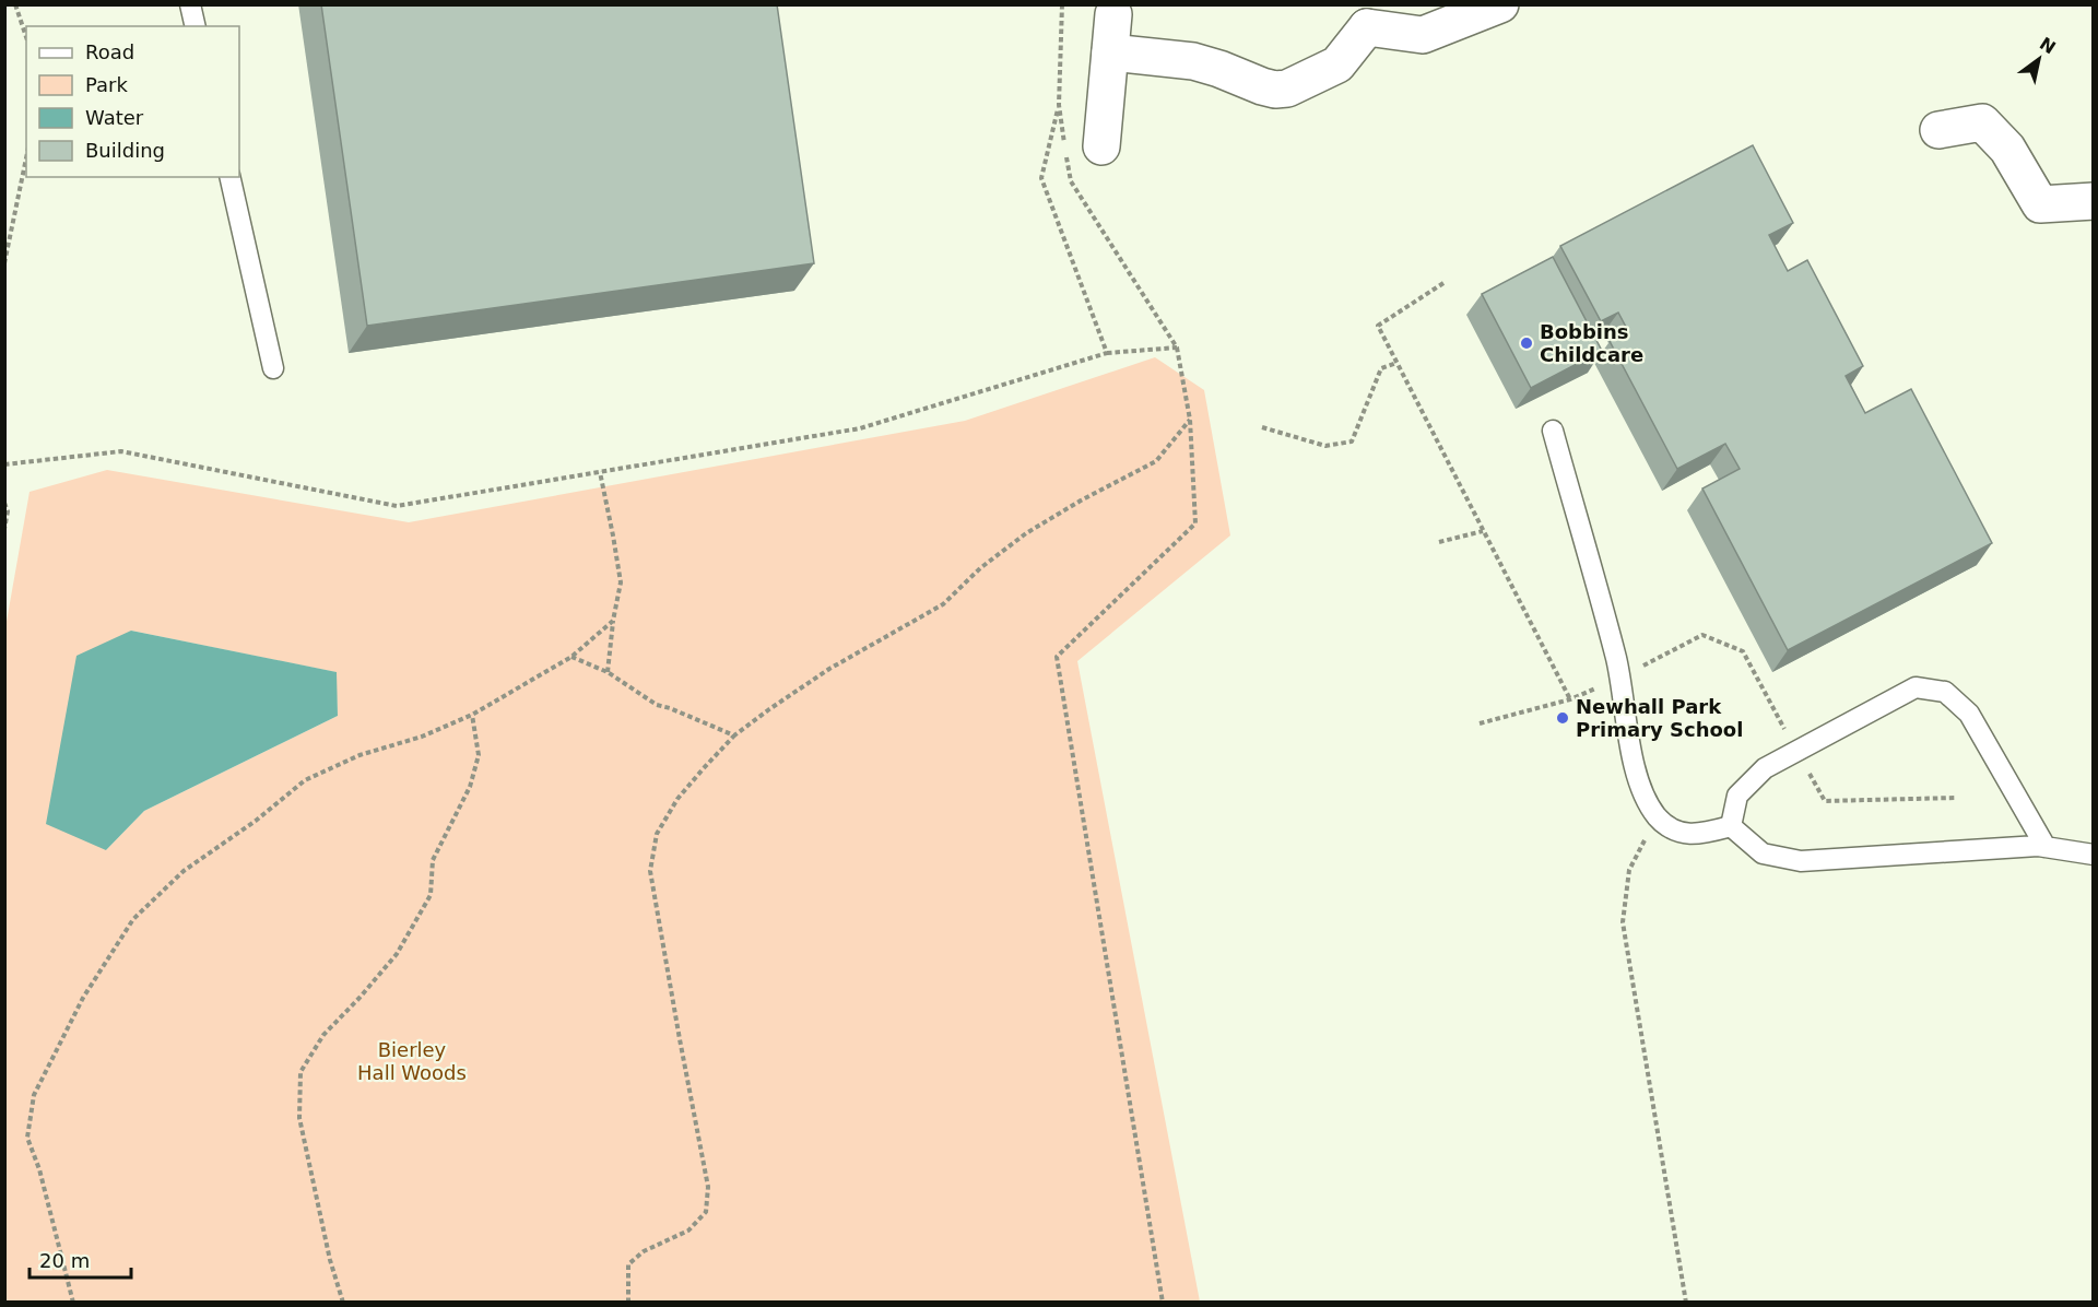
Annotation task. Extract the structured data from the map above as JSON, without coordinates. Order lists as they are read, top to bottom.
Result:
{
  "parks": ["Bierley Hall Woods"],
  "places": ["Bobbins Childcare", "Newhall Park Primary School"],
  "legend": [
    "Road",
    "Park",
    "Water",
    "Building"
  ],
  "scale_bar": "20 m",
  "north": "top right"
}
